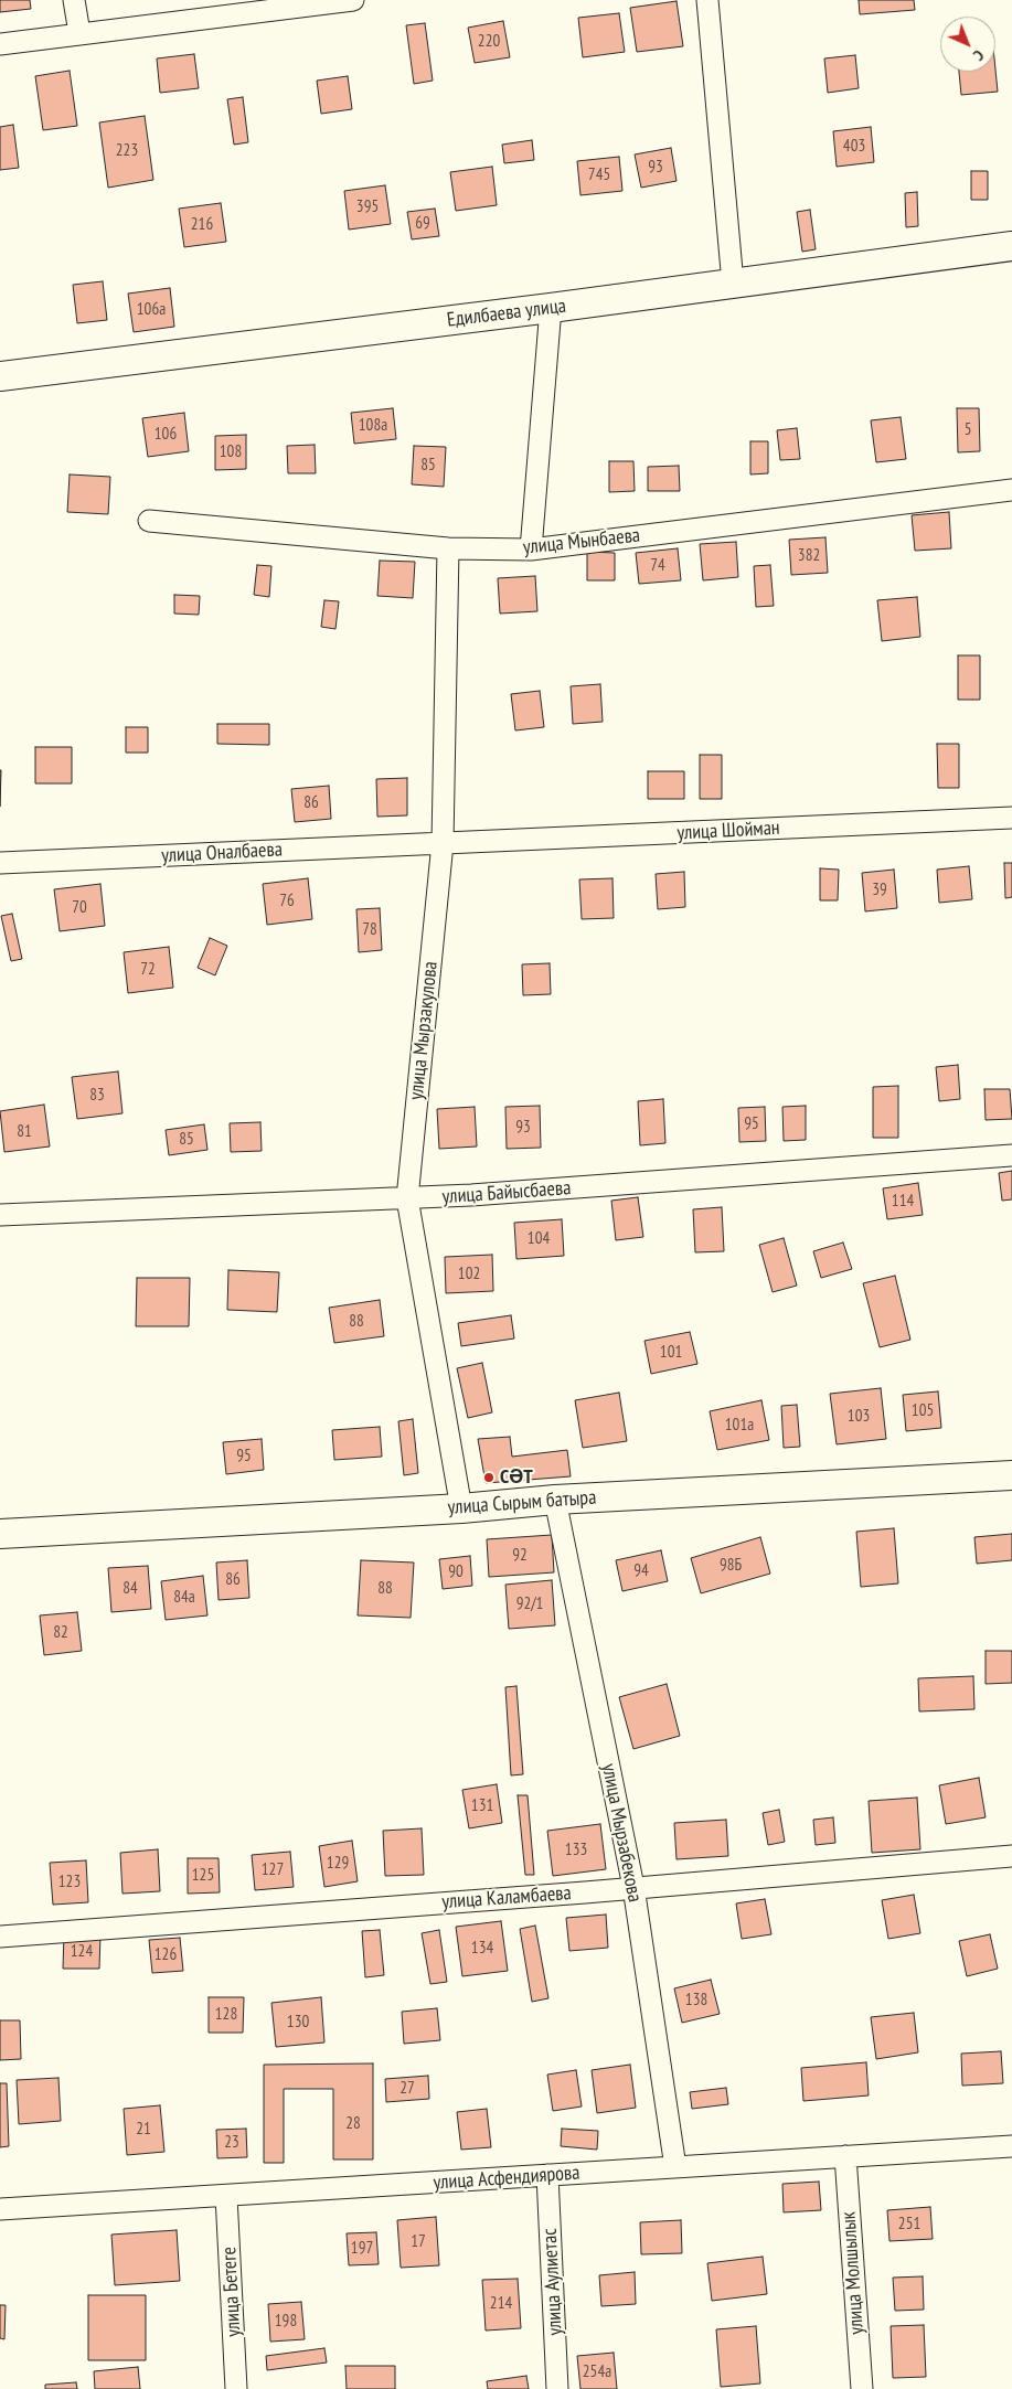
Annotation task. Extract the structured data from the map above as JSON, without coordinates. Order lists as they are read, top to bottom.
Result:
{
  "streets": {
    "street": [
      "Едилбаева улица",
      "улица Мынбаева",
      "улица Шойман",
      "улица Оналбаева",
      "улица Мырзакулова",
      "улица Байысбаева",
      "улица Сырым батыра",
      "улица Мырзабекова",
      "улица Каламбаева",
      "улица Асфендиярова",
      "улица Молшылык",
      "улица Аулиетас",
      "улица Бетеге"
    ]
  },
  "crossings": [
    ["улица Мынбаева", "улица Мырзакулова"],
    ["улица Шойман", "улица Оналбаева"],
    ["улица Шойман", "улица Мырзакулова"],
    ["улица Оналбаева", "улица Мырзакулова"],
    ["улица Мырзакулова", "улица Байысбаева"],
    ["улица Мырзакулова", "улица Сырым батыра"],
    ["улица Сырым батыра", "улица Мырзабекова"],
    ["улица Мырзабекова", "улица Каламбаева"],
    ["улица Мырзабекова", "улица Асфендиярова"],
    ["улица Асфендиярова", "улица Молшылык"],
    ["улица Асфендиярова", "улица Аулиетас"],
    ["улица Асфендиярова", "улица Бетеге"]
  ],
  "places": ["СƏТ"],
  "house_numbers": [
    "220",
    "403",
    "223",
    "93",
    "745",
    "395",
    "69",
    "216",
    "106а",
    "108а",
    "5",
    "106",
    "108",
    "85",
    "382",
    "74",
    "86",
    "39",
    "76",
    "70",
    "78",
    "72",
    "83",
    "95",
    "93",
    "81",
    "85",
    "114",
    "104",
    "102",
    "88",
    "101",
    "105",
    "103",
    "101а",
    "95",
    "92",
    "98Б",
    "94",
    "90",
    "86",
    "84",
    "88",
    "84а",
    "92/1",
    "82",
    "131",
    "133",
    "129",
    "127",
    "125",
    "123",
    "134",
    "124",
    "126",
    "138",
    "128",
    "130",
    "27",
    "28",
    "21",
    "23",
    "251",
    "17",
    "197",
    "214",
    "198",
    "254а"
  ],
  "north": "bottom right"
}
